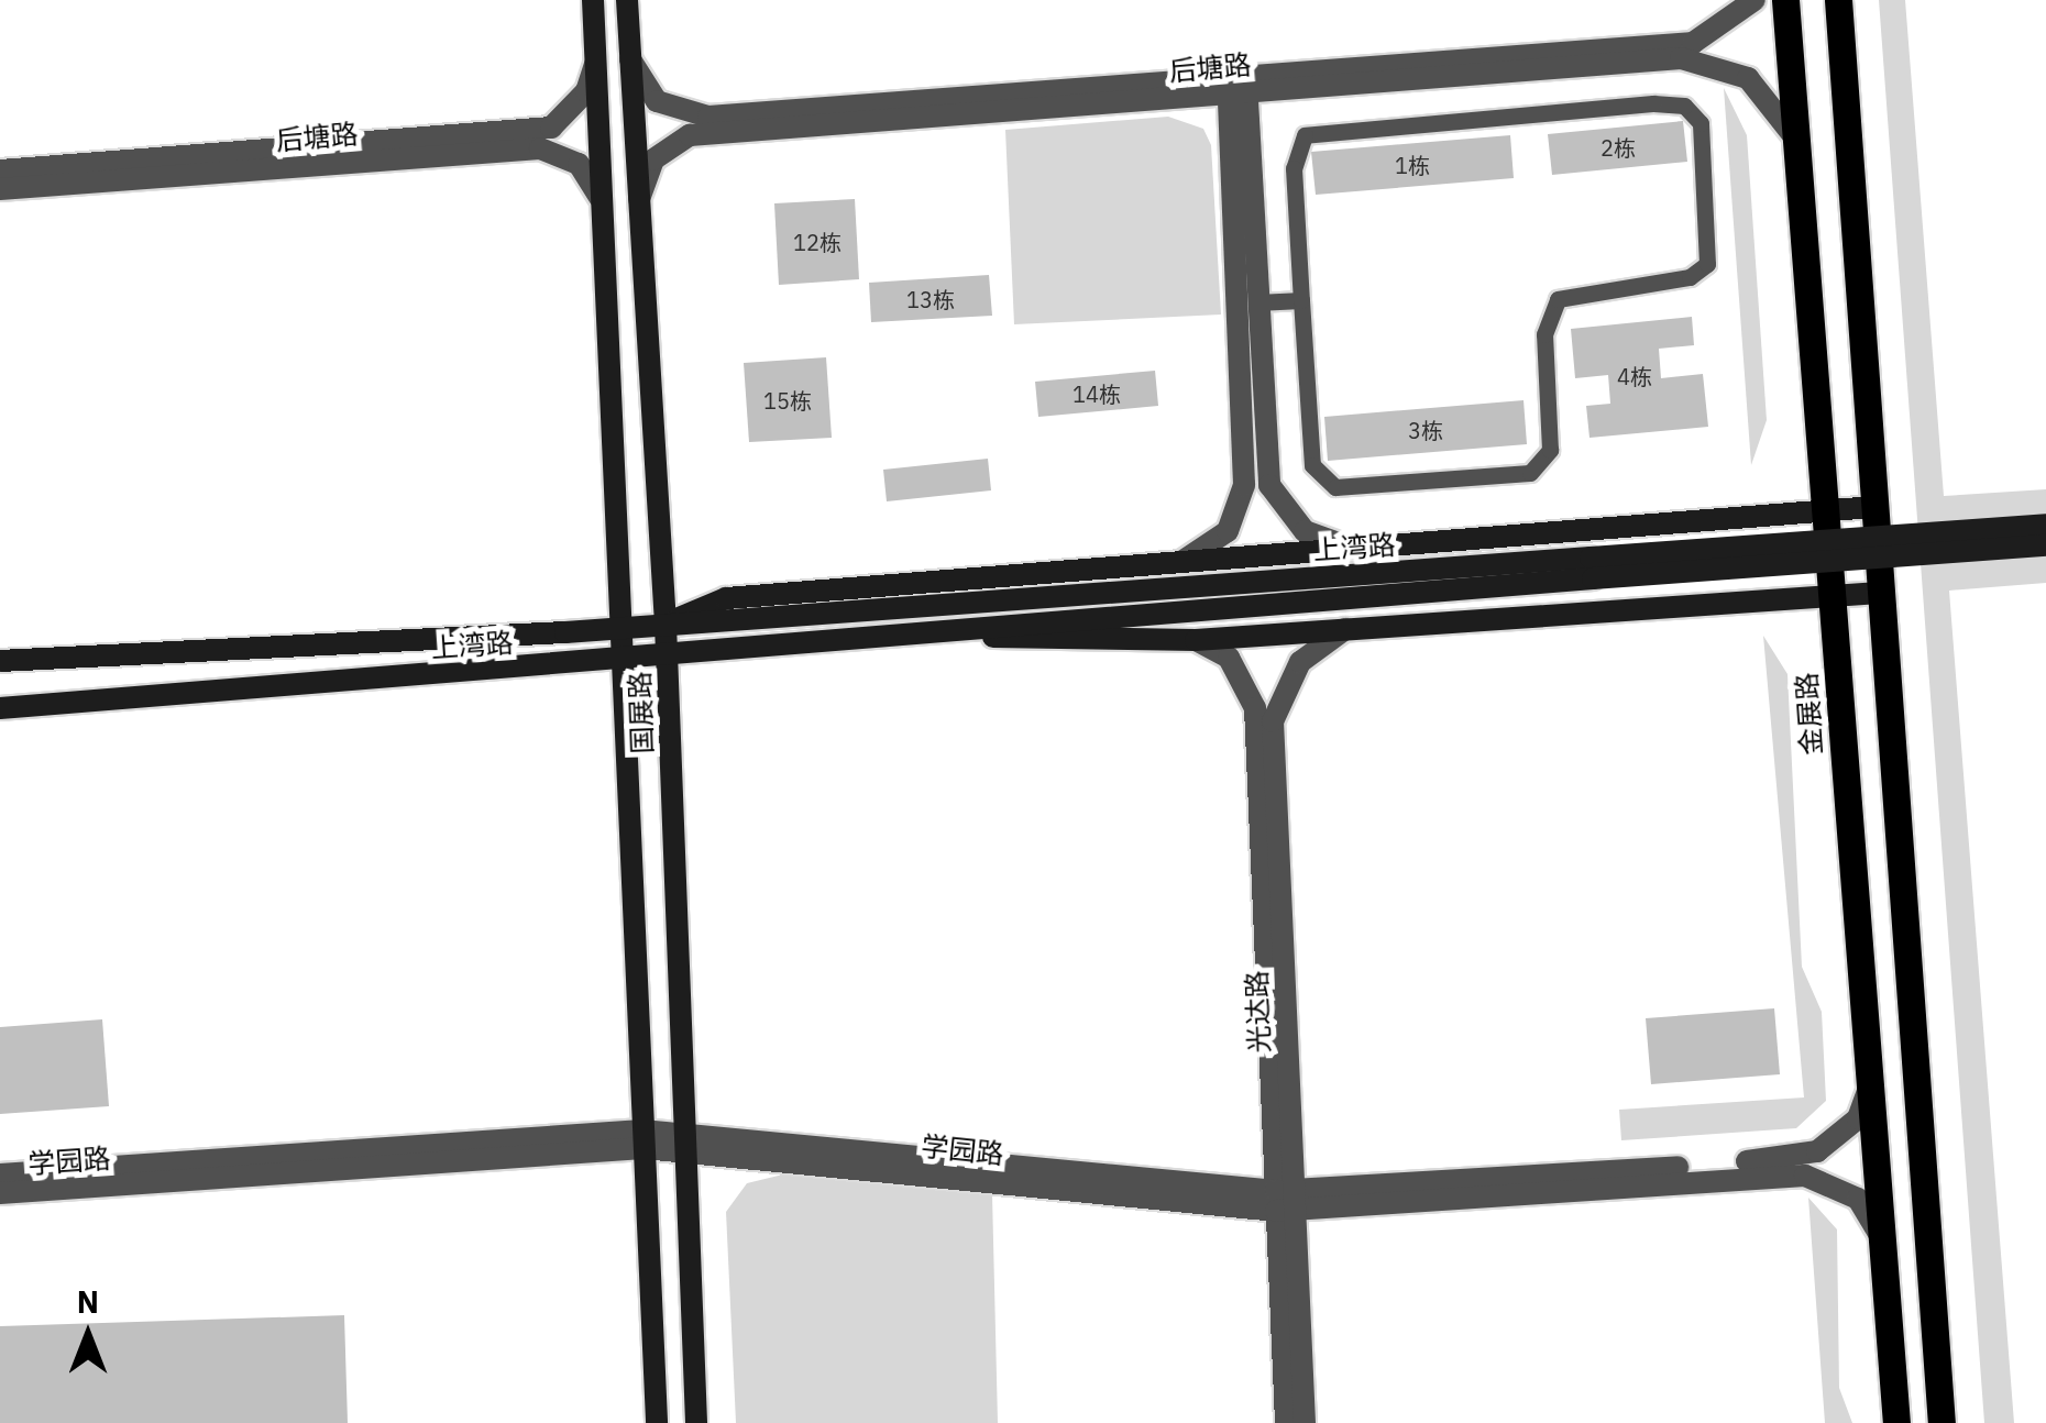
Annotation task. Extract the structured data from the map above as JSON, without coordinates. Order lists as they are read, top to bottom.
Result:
{
  "streets": {
    "main road": ["上湾路", "国展路", "金展路"],
    "street": ["后塘路", "光达路", "学园路"]
  },
  "crossings": [
    ["后塘路", "国展路"],
    ["后塘路", "金展路"],
    ["上湾路", "国展路"],
    ["上湾路", "金展路"],
    ["上湾路", "光达路"],
    ["国展路", "学园路"],
    ["金展路", "学园路"],
    ["光达路", "学园路"]
  ],
  "house_numbers": [
    "2栋",
    "1栋",
    "12栋",
    "13栋",
    "4栋",
    "14栋",
    "15栋",
    "3栋"
  ],
  "north": "top"
}
